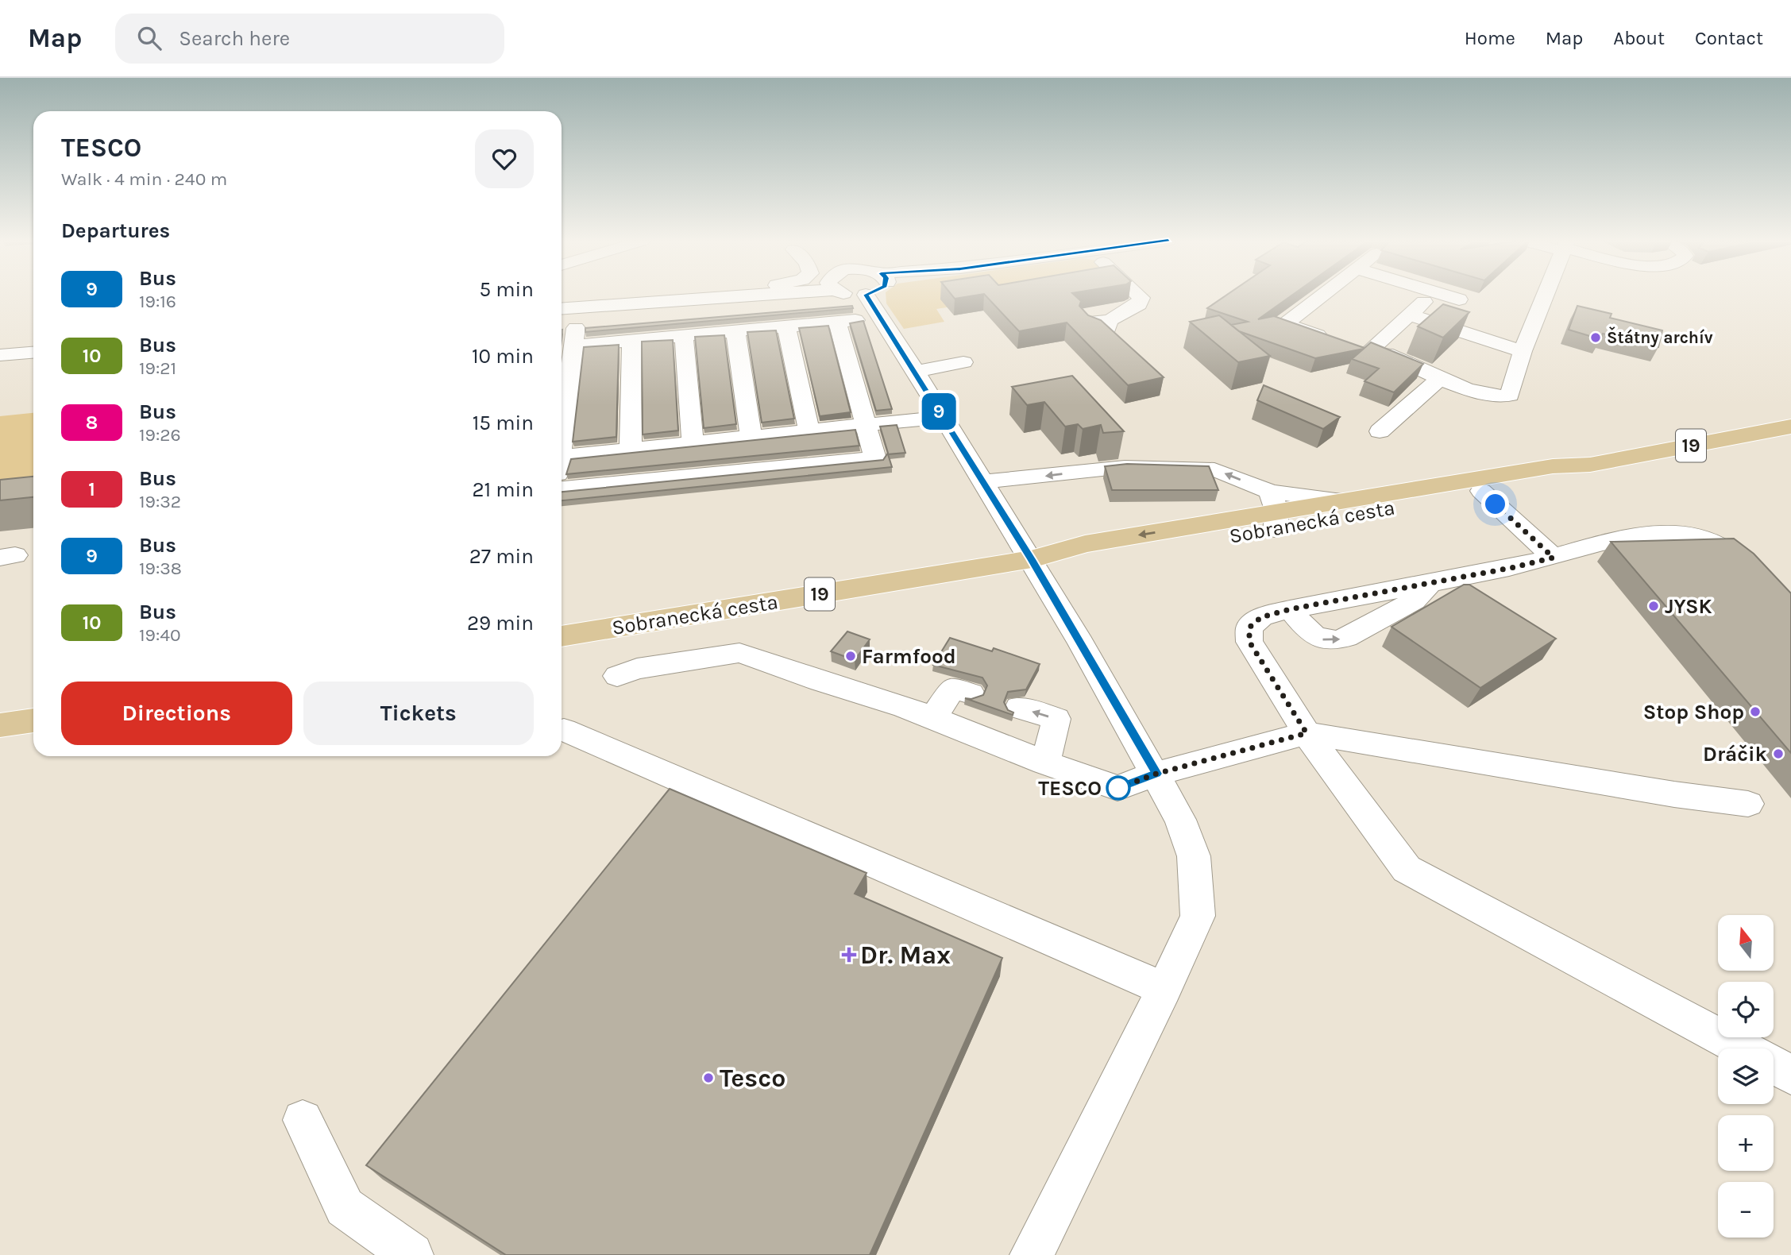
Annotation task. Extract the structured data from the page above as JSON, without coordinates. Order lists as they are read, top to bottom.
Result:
{
  "streets": {
    "main road": ["19", "Sobranecká cesta"]
  },
  "places": {
    "other": [
      "Štátny archív",
      "JYSK",
      "Farmfood",
      "Stop Shop",
      "Dráčik",
      "TESCO",
      "Tesco"
    ],
    "health": ["Dr. Max"]
  },
  "lines": ["bus line 9"],
  "north": "top",
  "page": {
    "header": "Map",
    "search": "Search here",
    "nav": [
      "Home",
      "Map",
      "About",
      "Contact"
    ],
    "on_map": "9",
    "heading": [
      ["TESCO", "Walk · 4 min · 240 m"],
      "Departures"
    ],
    "list": [
      {
        "mark": "9",
        "name": "Bus",
        "note": "19:16",
        "value": "5 min"
      },
      {
        "mark": "10",
        "name": "Bus",
        "note": "19:21",
        "value": "10 min"
      },
      {
        "mark": "8",
        "name": "Bus",
        "note": "19:26",
        "value": "15 min"
      },
      {
        "mark": "1",
        "name": "Bus",
        "note": "19:32",
        "value": "21 min"
      },
      {
        "mark": "9",
        "name": "Bus",
        "note": "19:38",
        "value": "27 min"
      },
      {
        "mark": "10",
        "name": "Bus",
        "note": "19:40",
        "value": "29 min"
      }
    ],
    "buttons": ["Directions", "Tickets"],
    "map_buttons": ["+", "−"]
  }
}
